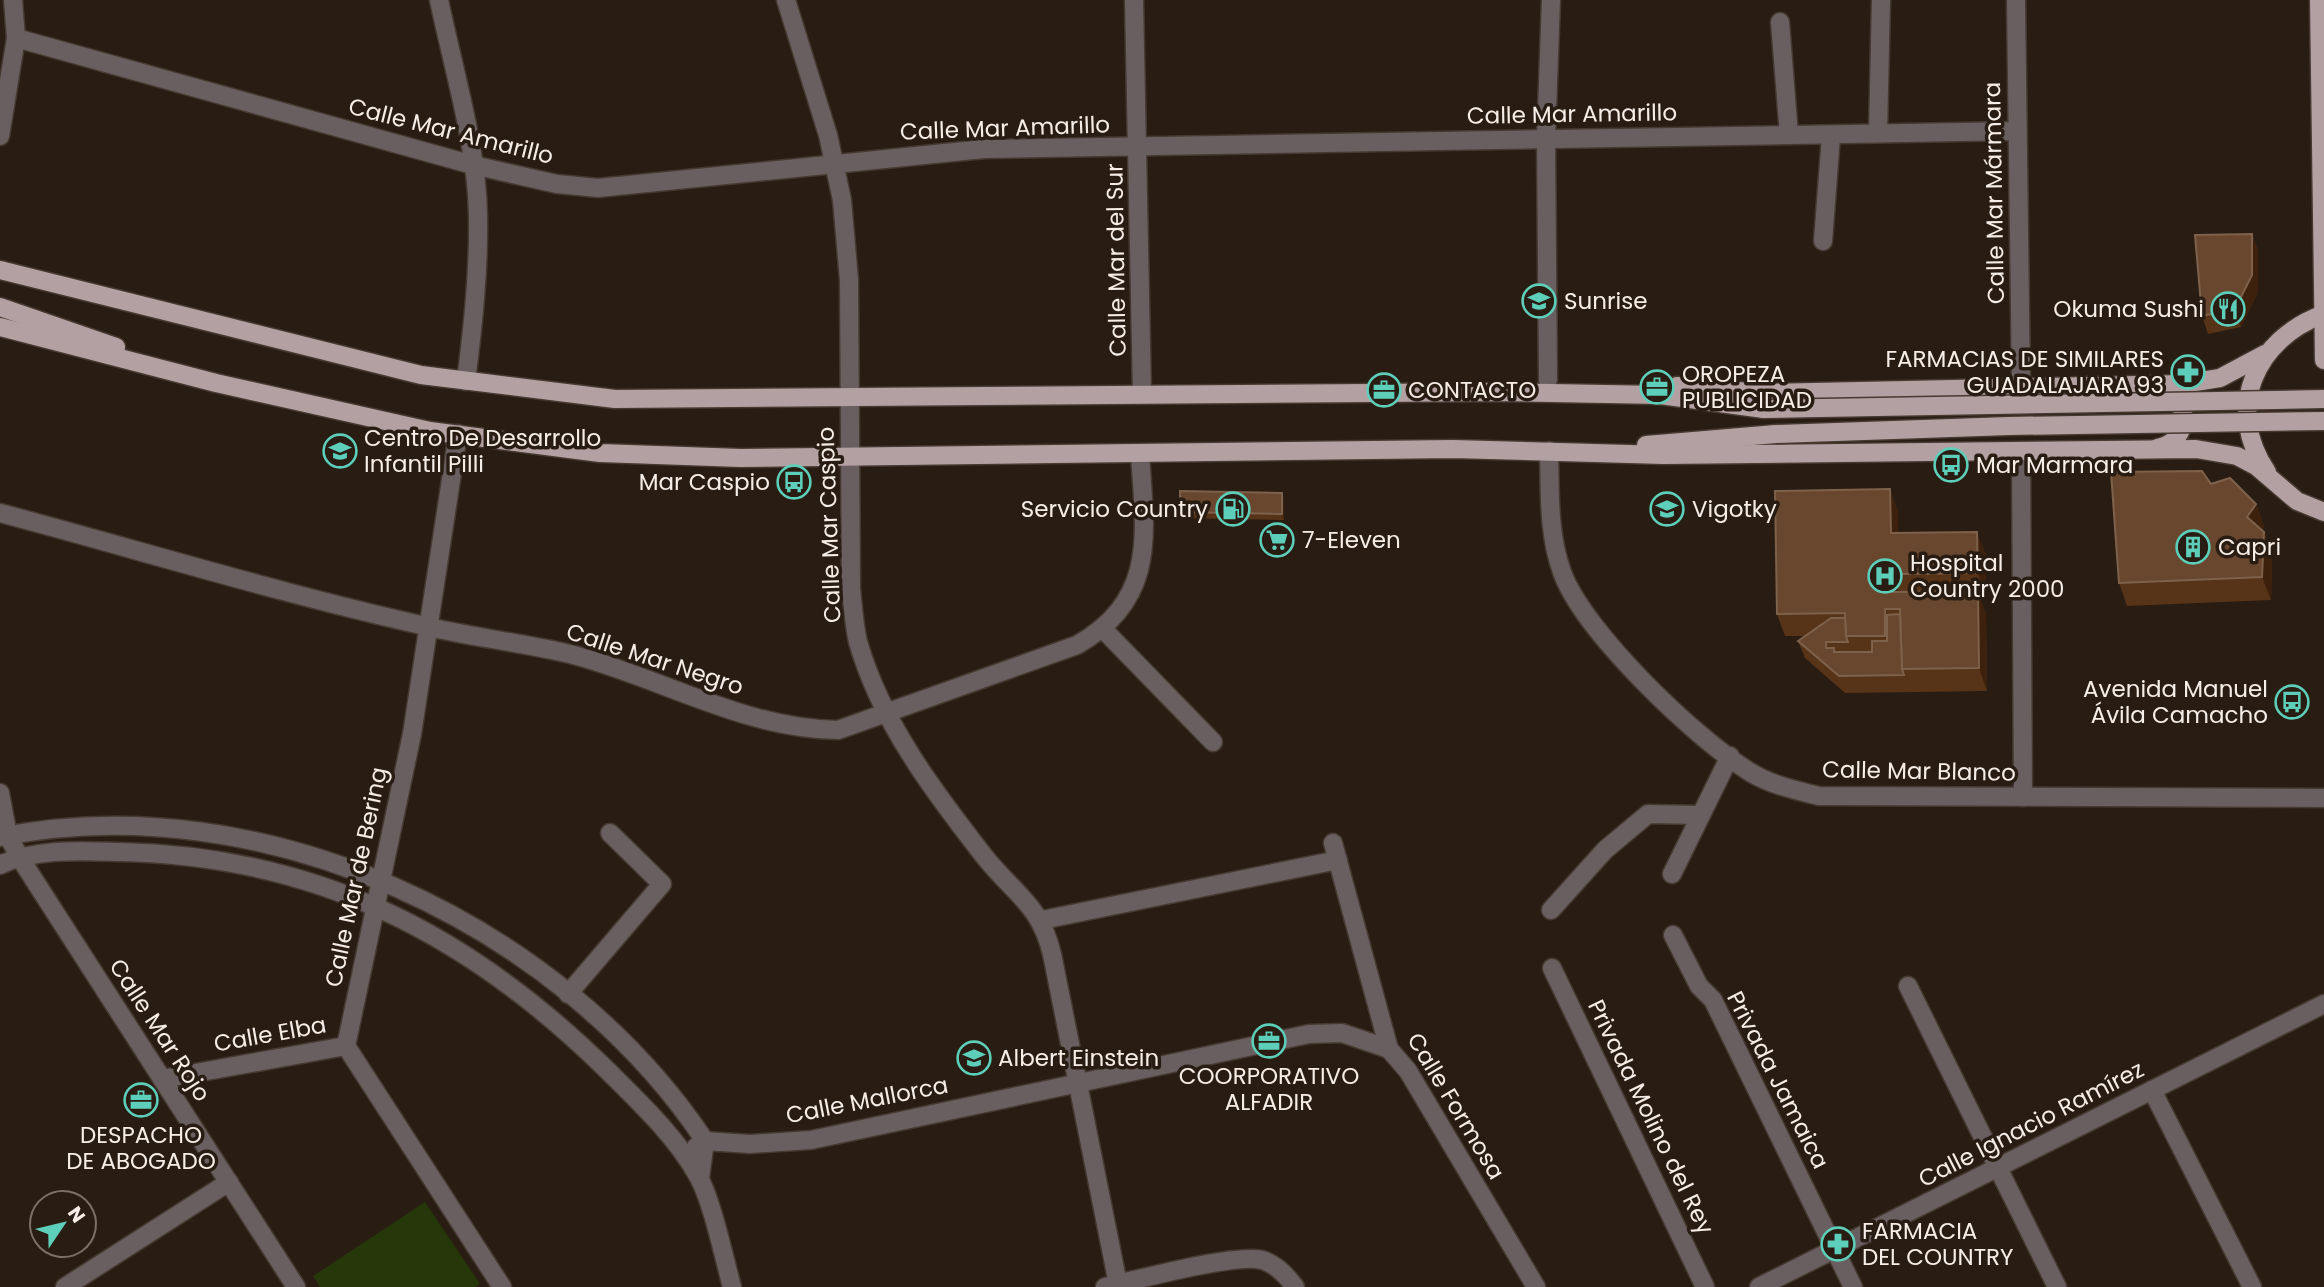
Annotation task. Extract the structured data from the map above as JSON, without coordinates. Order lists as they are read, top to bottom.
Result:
{
  "streets": {
    "street": [
      "Calle Mar Amarillo",
      "Calle Mar Mármara",
      "Calle Mar del Sur",
      "Calle Mar Caspio",
      "Calle Mar Negro",
      "Calle Mar Blanco",
      "Calle Mar de Bering",
      "Calle Mar Rojo",
      "Calle Elba",
      "Privada Jamaica",
      "Calle Mallorca",
      "Calle Formosa",
      "Privada Molino del Rey",
      "Calle Ignacio Ramírez"
    ]
  },
  "crossings": [
    ["Calle Mar Amarillo", "Calle Mar Mármara"],
    ["Calle Mar Amarillo", "Calle Mar del Sur"],
    ["Calle Mar Amarillo", "Calle Mar Caspio"],
    ["Calle Mar Caspio", "Calle Mar Negro"],
    ["Calle Mar Caspio", "Calle Mallorca"],
    ["Calle Mar Caspio", "Calle Formosa"],
    ["Calle Mar Negro", "Calle Mar de Bering"],
    ["Calle Mar de Bering", "Calle Elba"],
    ["Calle Mar Rojo", "Calle Elba"],
    ["Privada Jamaica", "Calle Ignacio Ramírez"],
    ["Calle Mallorca", "Calle Formosa"]
  ],
  "places": {
    "school or university": [
      "Sunrise",
      "Centro De Desarrollo Infantil Pilli",
      "Vigotky",
      "Albert Einstein"
    ],
    "restaurant": ["Okuma Sushi"],
    "pharmacy": ["FARMACIAS DE SIMILARES GUADALAJARA 93", "FARMACIA DEL COUNTRY"],
    "office": [
      "OROPEZA PUBLICIDAD",
      "CONTACTO",
      "COORPORATIVO ALFADIR",
      "DESPACHO DE ABOGADO"
    ],
    "bus stop": ["Mar Marmara", "Mar Caspio", "Avenida Manuel Ávila Camacho"],
    "fuel station": ["Servicio Country"],
    "supermarket": ["7-Eleven"],
    "building": ["Capri"],
    "hospital": ["Hospital Country 2000"]
  },
  "north": "top right"
}
